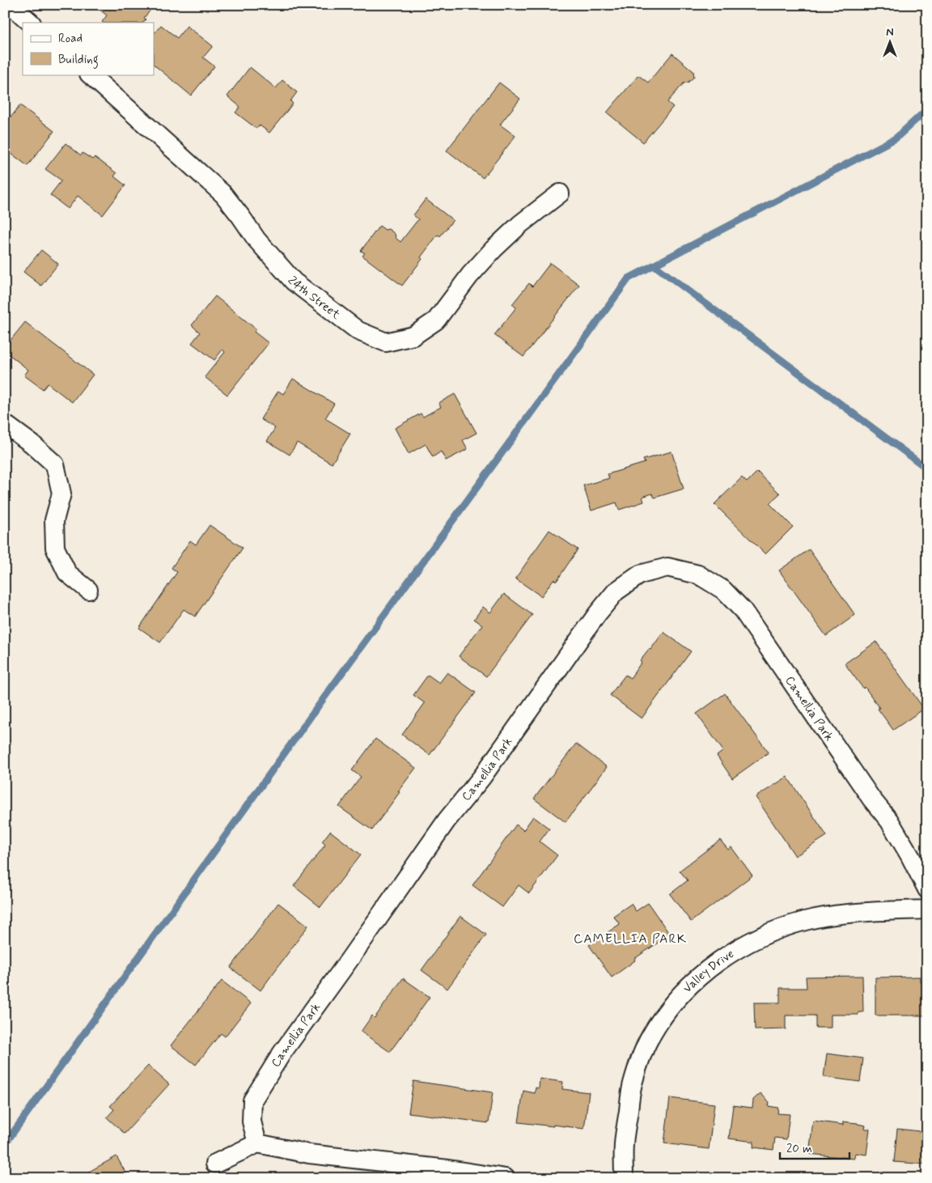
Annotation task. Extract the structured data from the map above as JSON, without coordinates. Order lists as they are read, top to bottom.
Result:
{
  "streets": {
    "street": ["24th Street", "Camellia Park", "Valley Drive"]
  },
  "districts": ["CAMELLIA PARK"],
  "legend": ["Road", "Building"],
  "scale_bar": "20 m",
  "north": "top"
}
